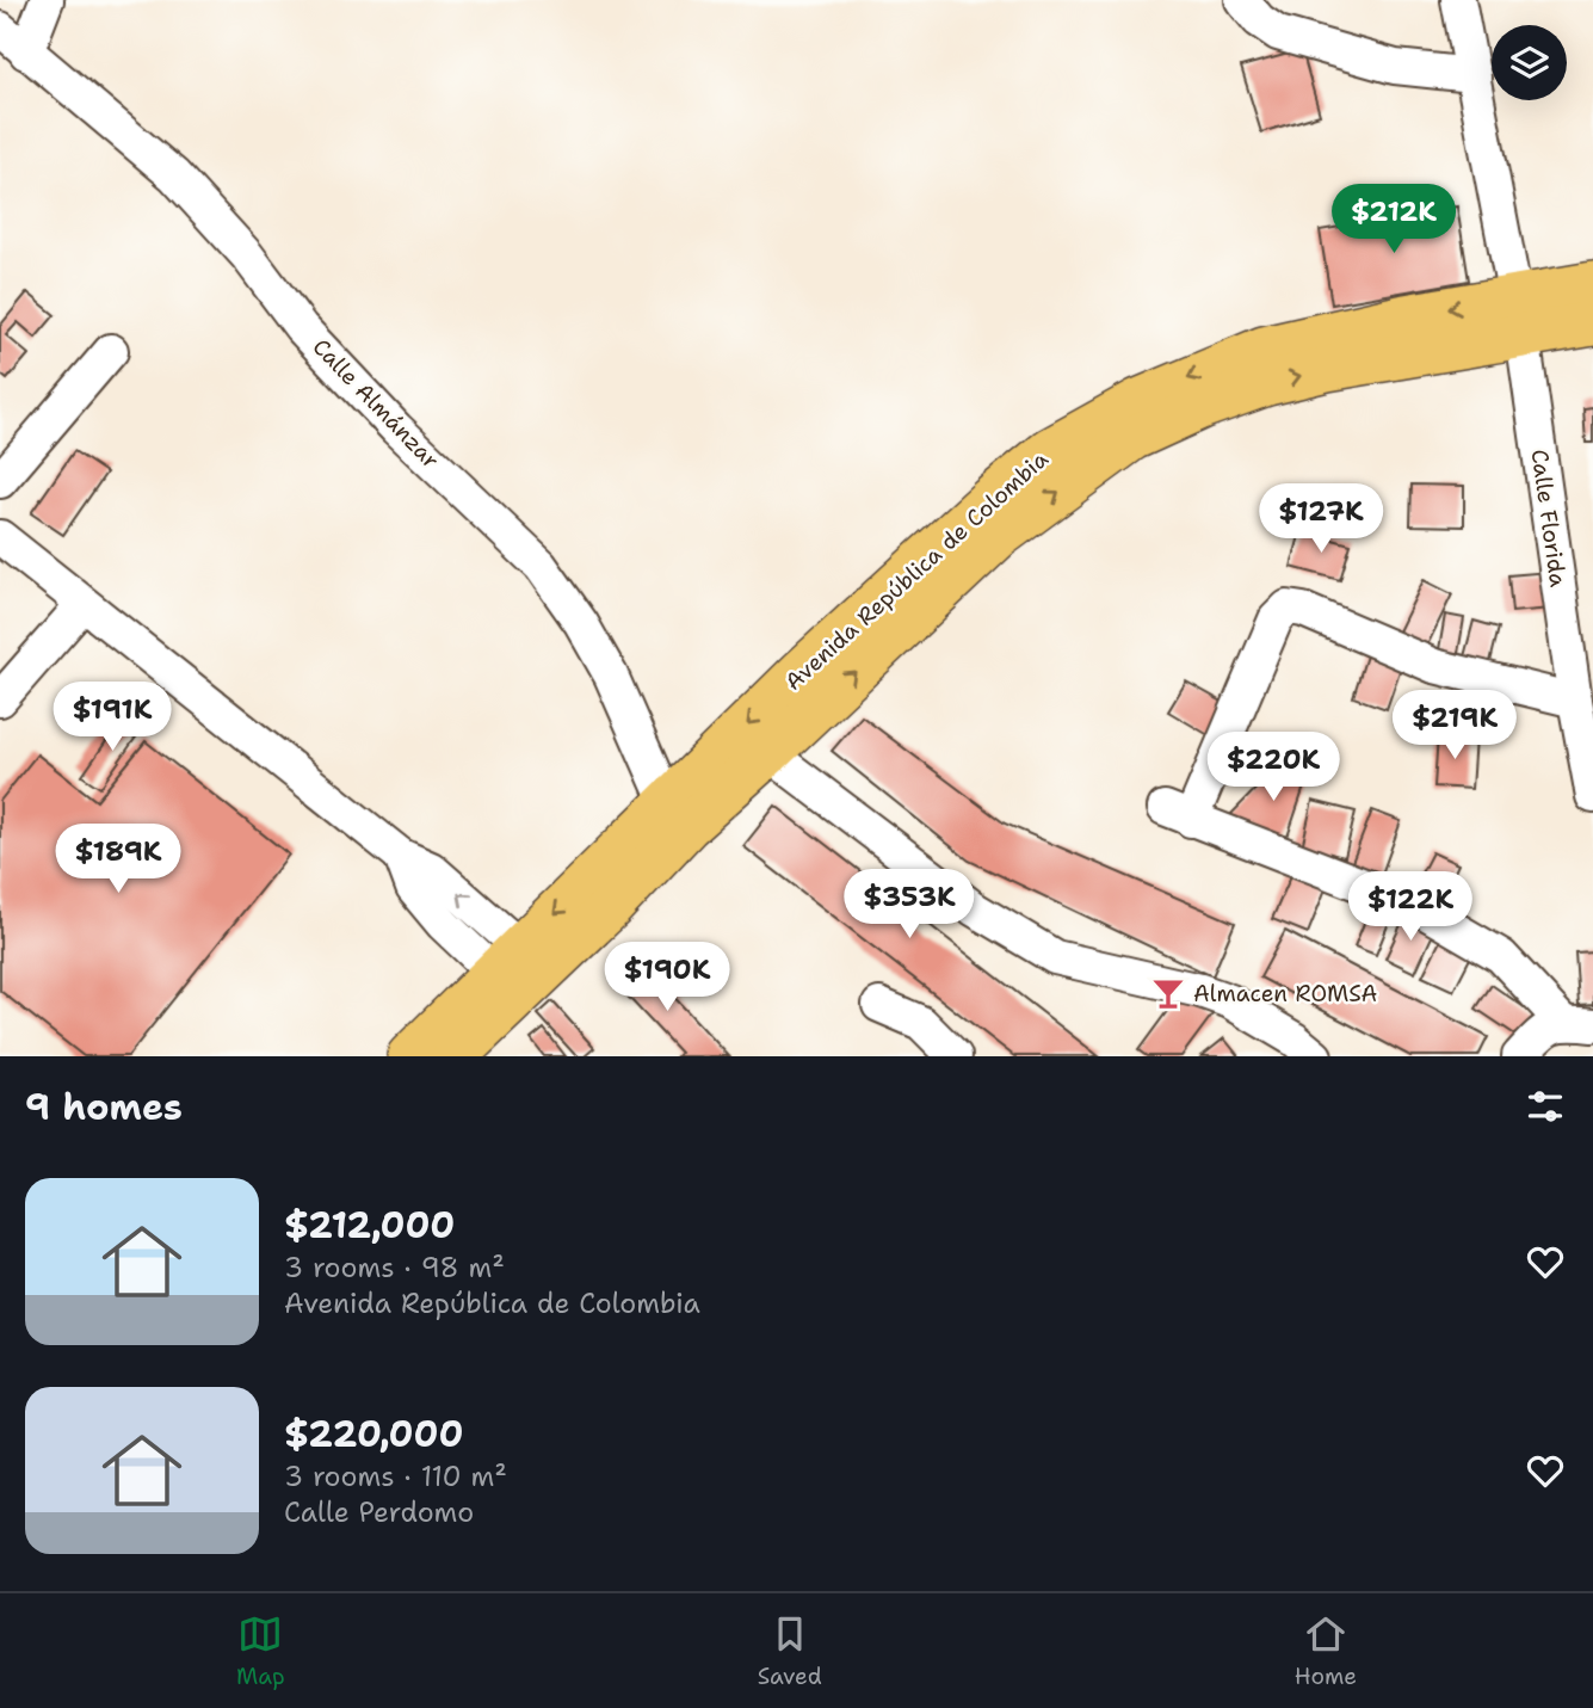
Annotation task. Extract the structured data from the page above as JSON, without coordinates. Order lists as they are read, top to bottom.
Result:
{
  "streets": {
    "main road": ["Avenida República de Colombia"],
    "street": ["Calle Almánzar", "Calle Florida"]
  },
  "crossings": [
    ["Calle Almánzar", "Avenida República de Colombia"],
    ["Calle Florida", "Avenida República de Colombia"]
  ],
  "places": {
    "bar": ["Almacen ROMSA"]
  },
  "page": {
    "price": [
      "$212K",
      "$127K",
      "$191K",
      "$219K",
      "$220K",
      "$189K",
      "$353K",
      "$122K",
      "$190K"
    ],
    "heading": "9 homes",
    "list": [
      {
        "name": "$212,000",
        "note": "3 rooms · 98 m² · Avenida República de Colombia"
      },
      {
        "name": "$220,000",
        "note": "3 rooms · 110 m² · Calle Perdomo"
      }
    ],
    "tabs": ["Map", "Saved", "Home"]
  }
}
